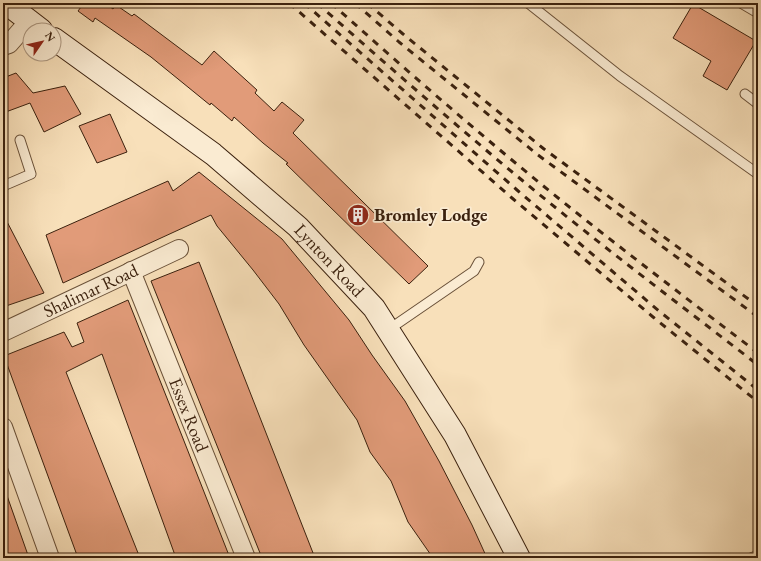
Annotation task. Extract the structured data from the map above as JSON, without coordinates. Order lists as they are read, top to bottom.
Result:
{
  "streets": {
    "street": ["Lynton Road", "Shalimar Road", "Essex Road"]
  },
  "crossings": [
    ["Shalimar Road", "Essex Road"]
  ],
  "places": {
    "building": ["Bromley Lodge"]
  },
  "north": "top right"
}
